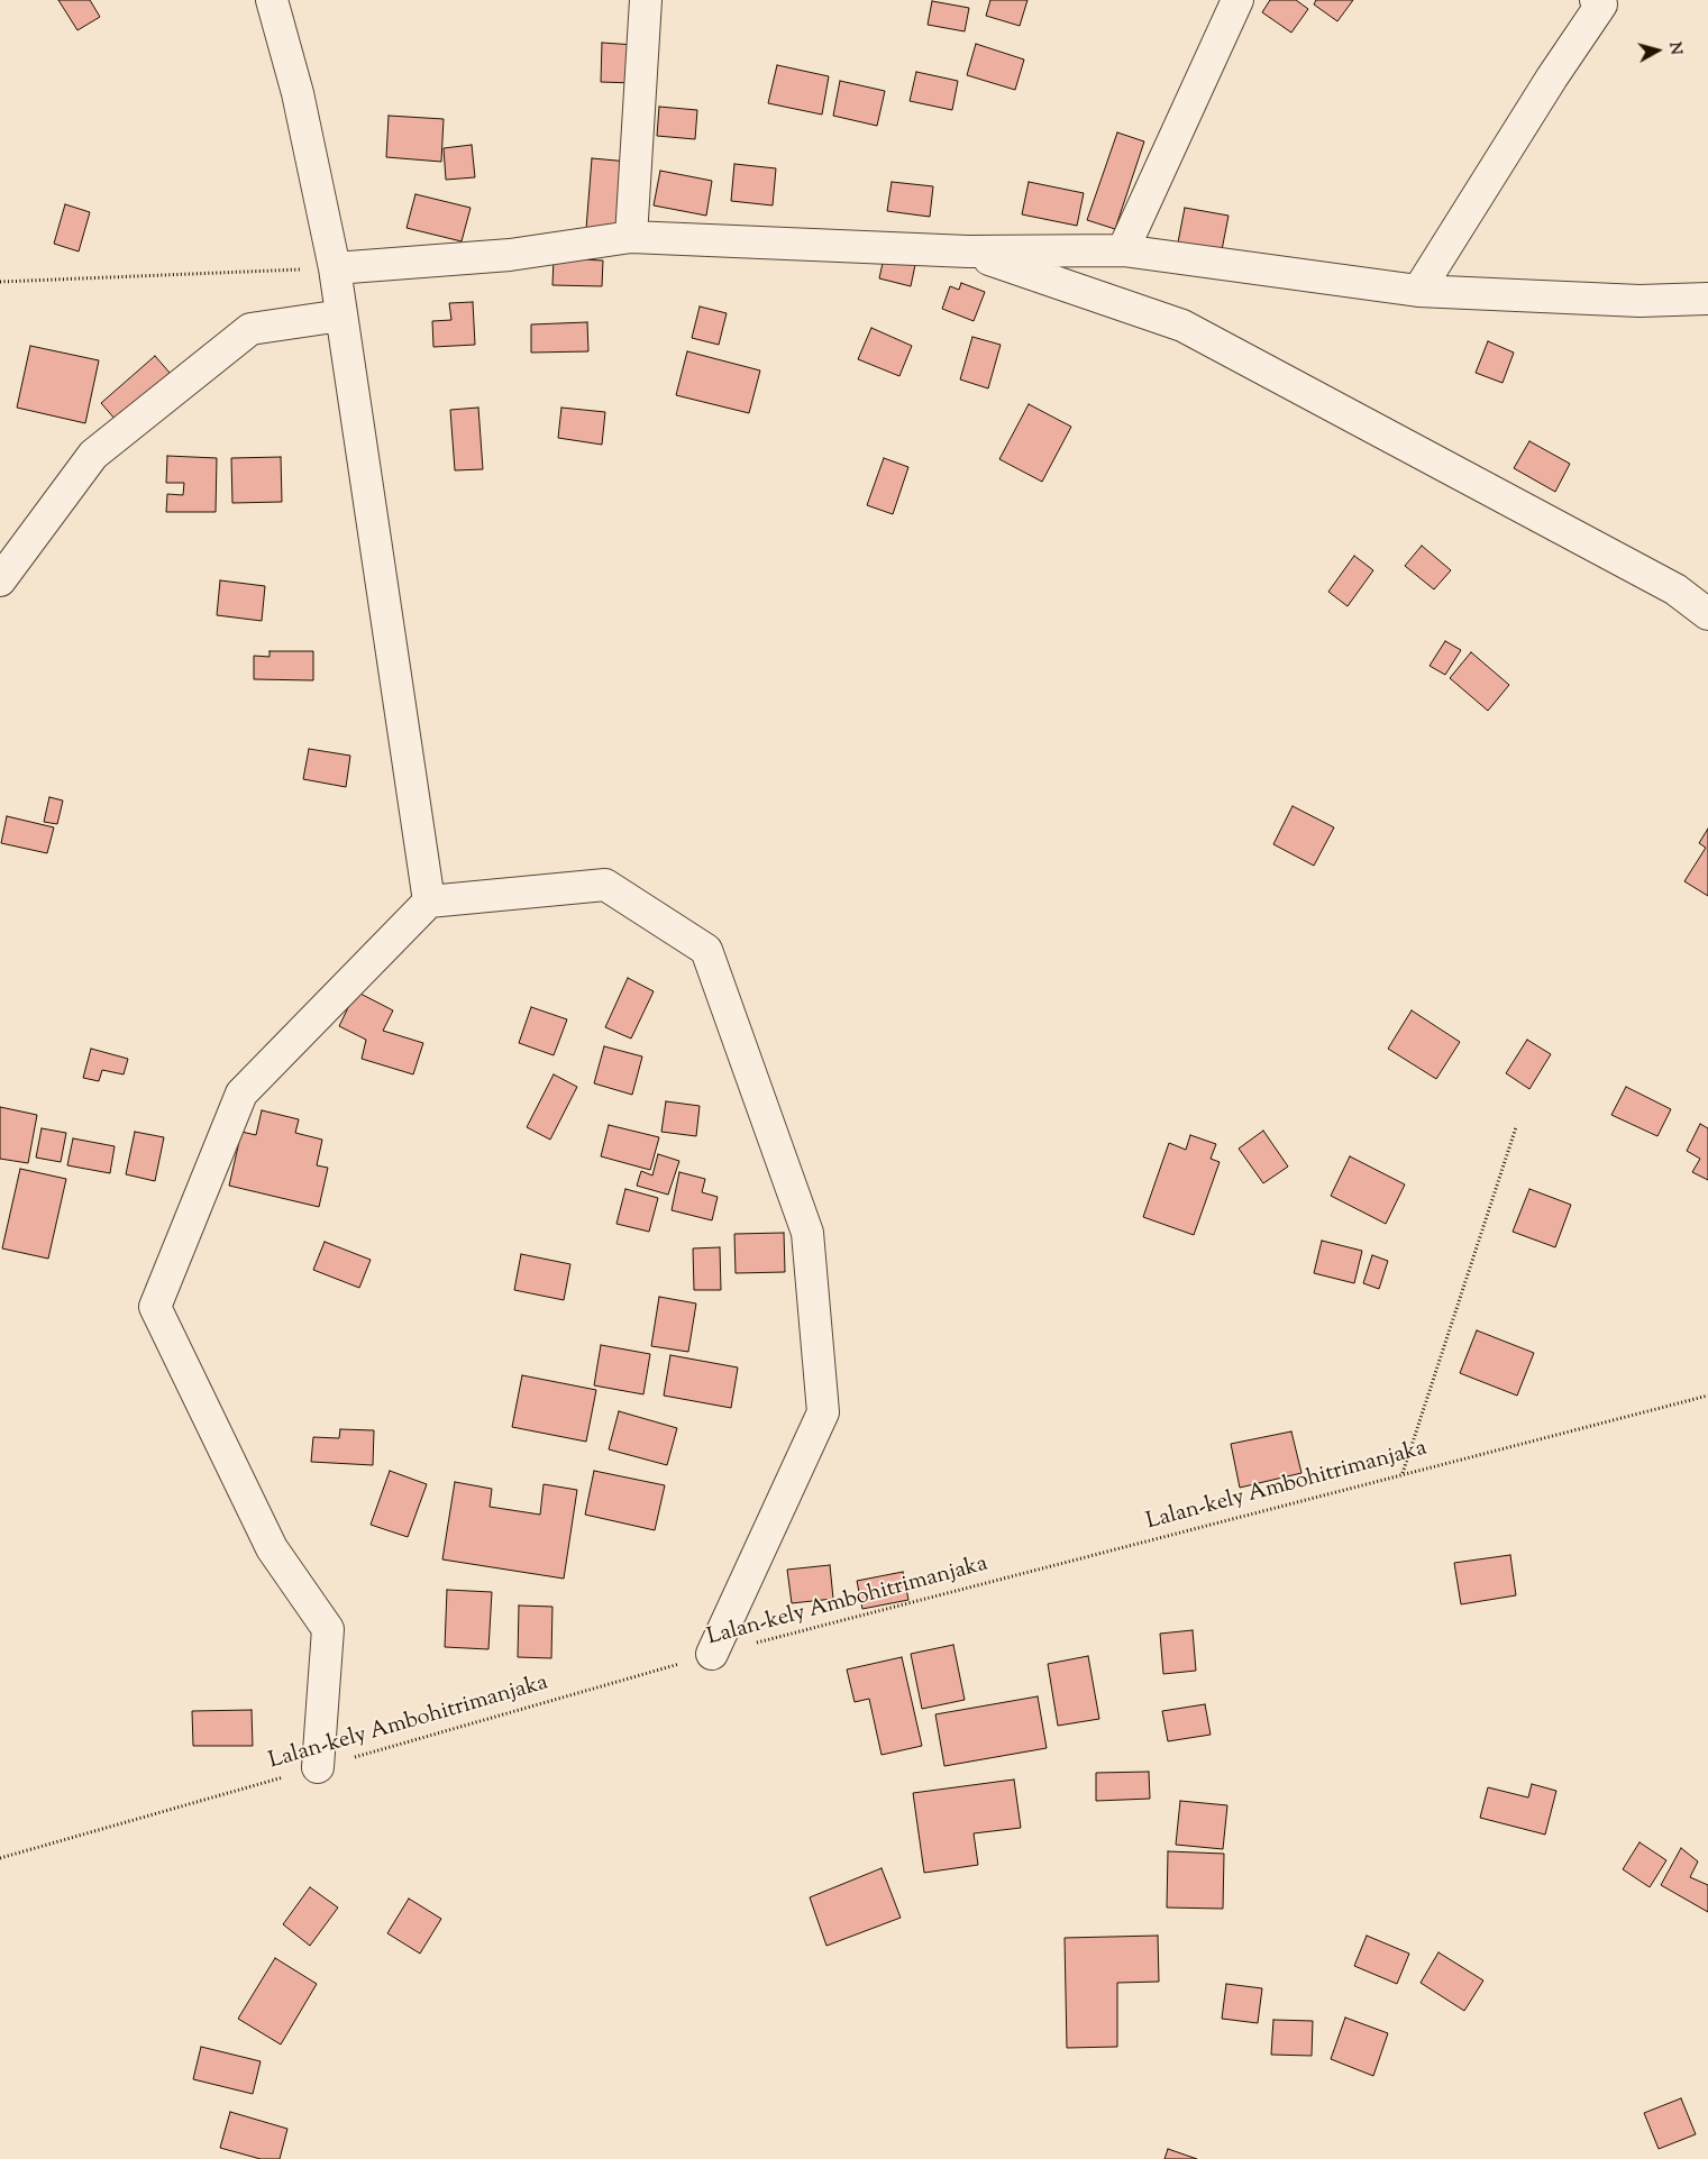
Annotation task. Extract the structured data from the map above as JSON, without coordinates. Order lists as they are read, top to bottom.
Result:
{
  "streets": {
    "path": ["Lalan-kely Ambohitrimanjaka"]
  },
  "north": "right"
}
